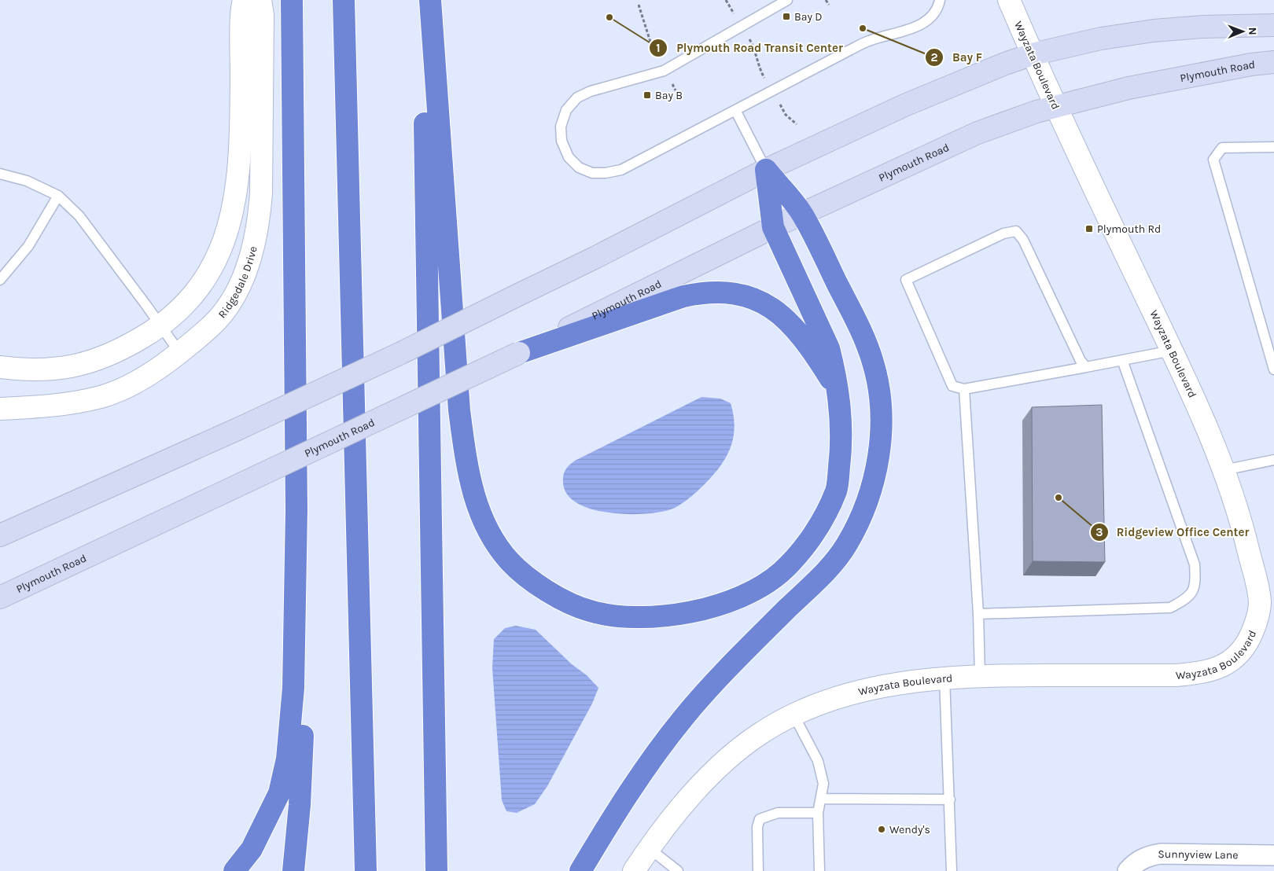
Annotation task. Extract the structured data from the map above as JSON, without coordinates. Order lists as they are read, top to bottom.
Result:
{
  "streets": {
    "main road": ["Plymouth Road"],
    "street": ["Wayzata Boulevard", "Ridgedale Drive", "Sunnyview Lane"]
  },
  "crossings": [
    ["Wayzata Boulevard", "Plymouth Road"]
  ],
  "places": {
    "transit": ["Bay D", "Bay B", "Plymouth Rd"],
    "other": [
      "Plymouth Road Transit Center",
      "Bay F",
      "Ridgeview Office Center",
      "Wendy's"
    ]
  },
  "north": "right"
}
